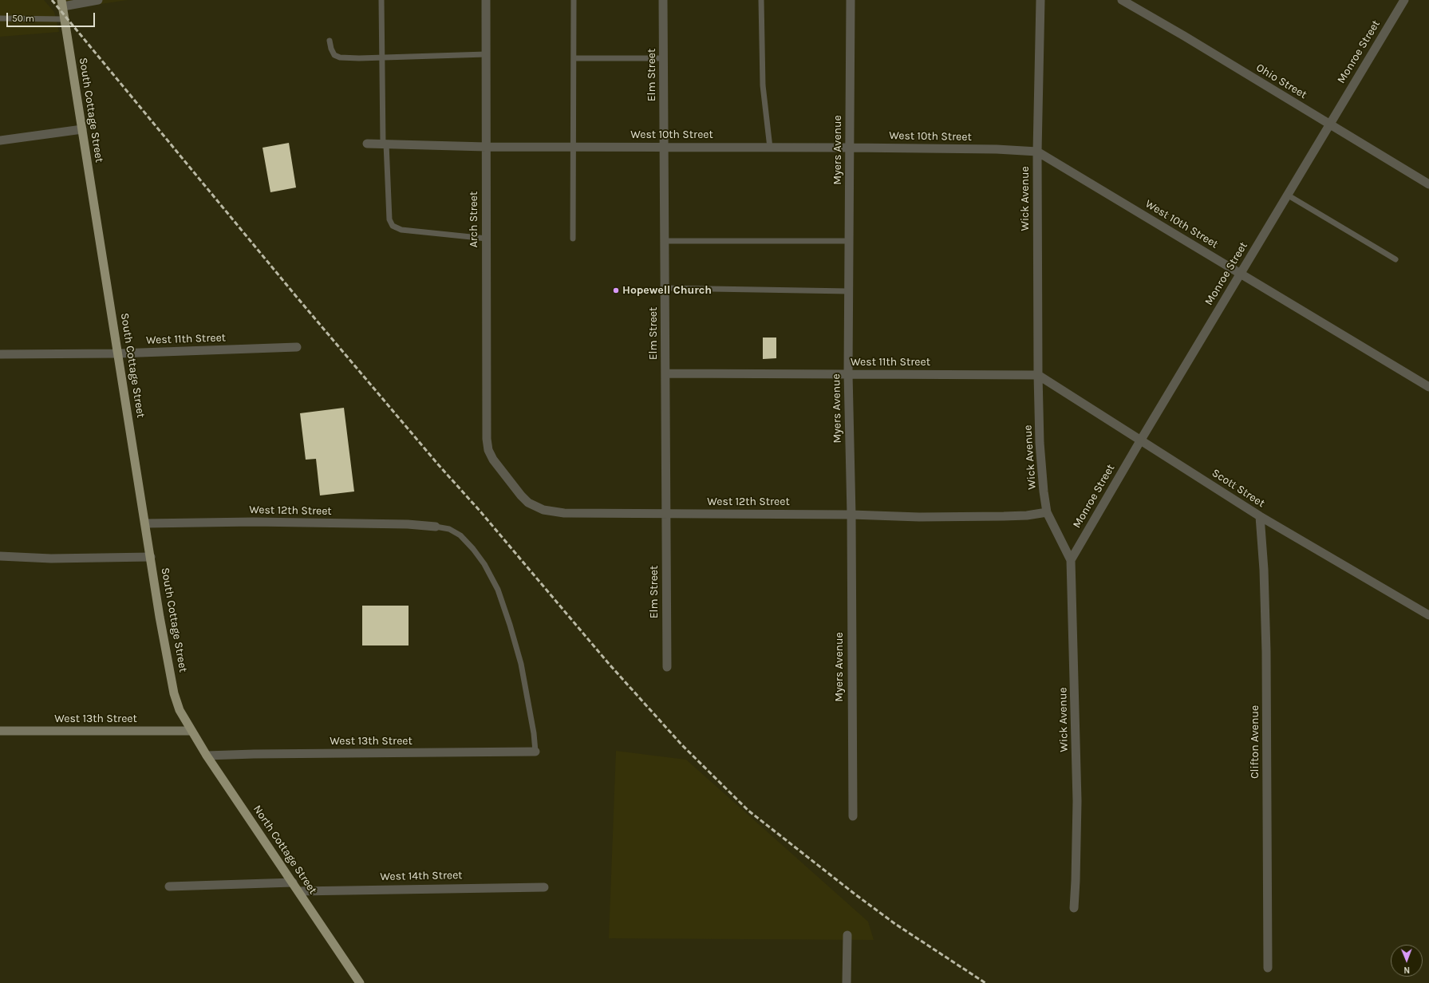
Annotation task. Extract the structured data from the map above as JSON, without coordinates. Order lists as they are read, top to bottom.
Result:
{
  "streets": {
    "main road": ["South Cottage Street", "West 13th Street", "North Cottage Street"],
    "street": [
      "Monroe Street",
      "Elm Street",
      "Ohio Street",
      "West 10th Street",
      "Myers Avenue",
      "Wick Avenue",
      "Arch Street",
      "West 11th Street",
      "Scott Street",
      "West 12th Street",
      "Clifton Avenue",
      "West 14th Street"
    ]
  },
  "crossings": [
    ["Monroe Street", "Ohio Street"],
    ["Monroe Street", "West 10th Street"],
    ["Monroe Street", "Wick Avenue"],
    ["Monroe Street", "Scott Street"],
    ["Elm Street", "West 10th Street"],
    ["Elm Street", "West 11th Street"],
    ["Elm Street", "West 12th Street"],
    ["South Cottage Street", "West 11th Street"],
    ["South Cottage Street", "West 12th Street"],
    ["South Cottage Street", "West 13th Street"],
    ["South Cottage Street", "North Cottage Street"],
    ["West 10th Street", "Myers Avenue"],
    ["West 10th Street", "Wick Avenue"],
    ["West 10th Street", "Arch Street"],
    ["Myers Avenue", "West 11th Street"],
    ["Myers Avenue", "West 12th Street"],
    ["Wick Avenue", "West 11th Street"],
    ["Wick Avenue", "Scott Street"],
    ["Wick Avenue", "West 12th Street"],
    ["Arch Street", "West 12th Street"],
    ["West 11th Street", "Scott Street"],
    ["Scott Street", "Clifton Avenue"],
    ["West 13th Street", "North Cottage Street"],
    ["North Cottage Street", "West 14th Street"]
  ],
  "places": ["Hopewell Church"],
  "scale_bar": "50 m",
  "north": "bottom"
}
